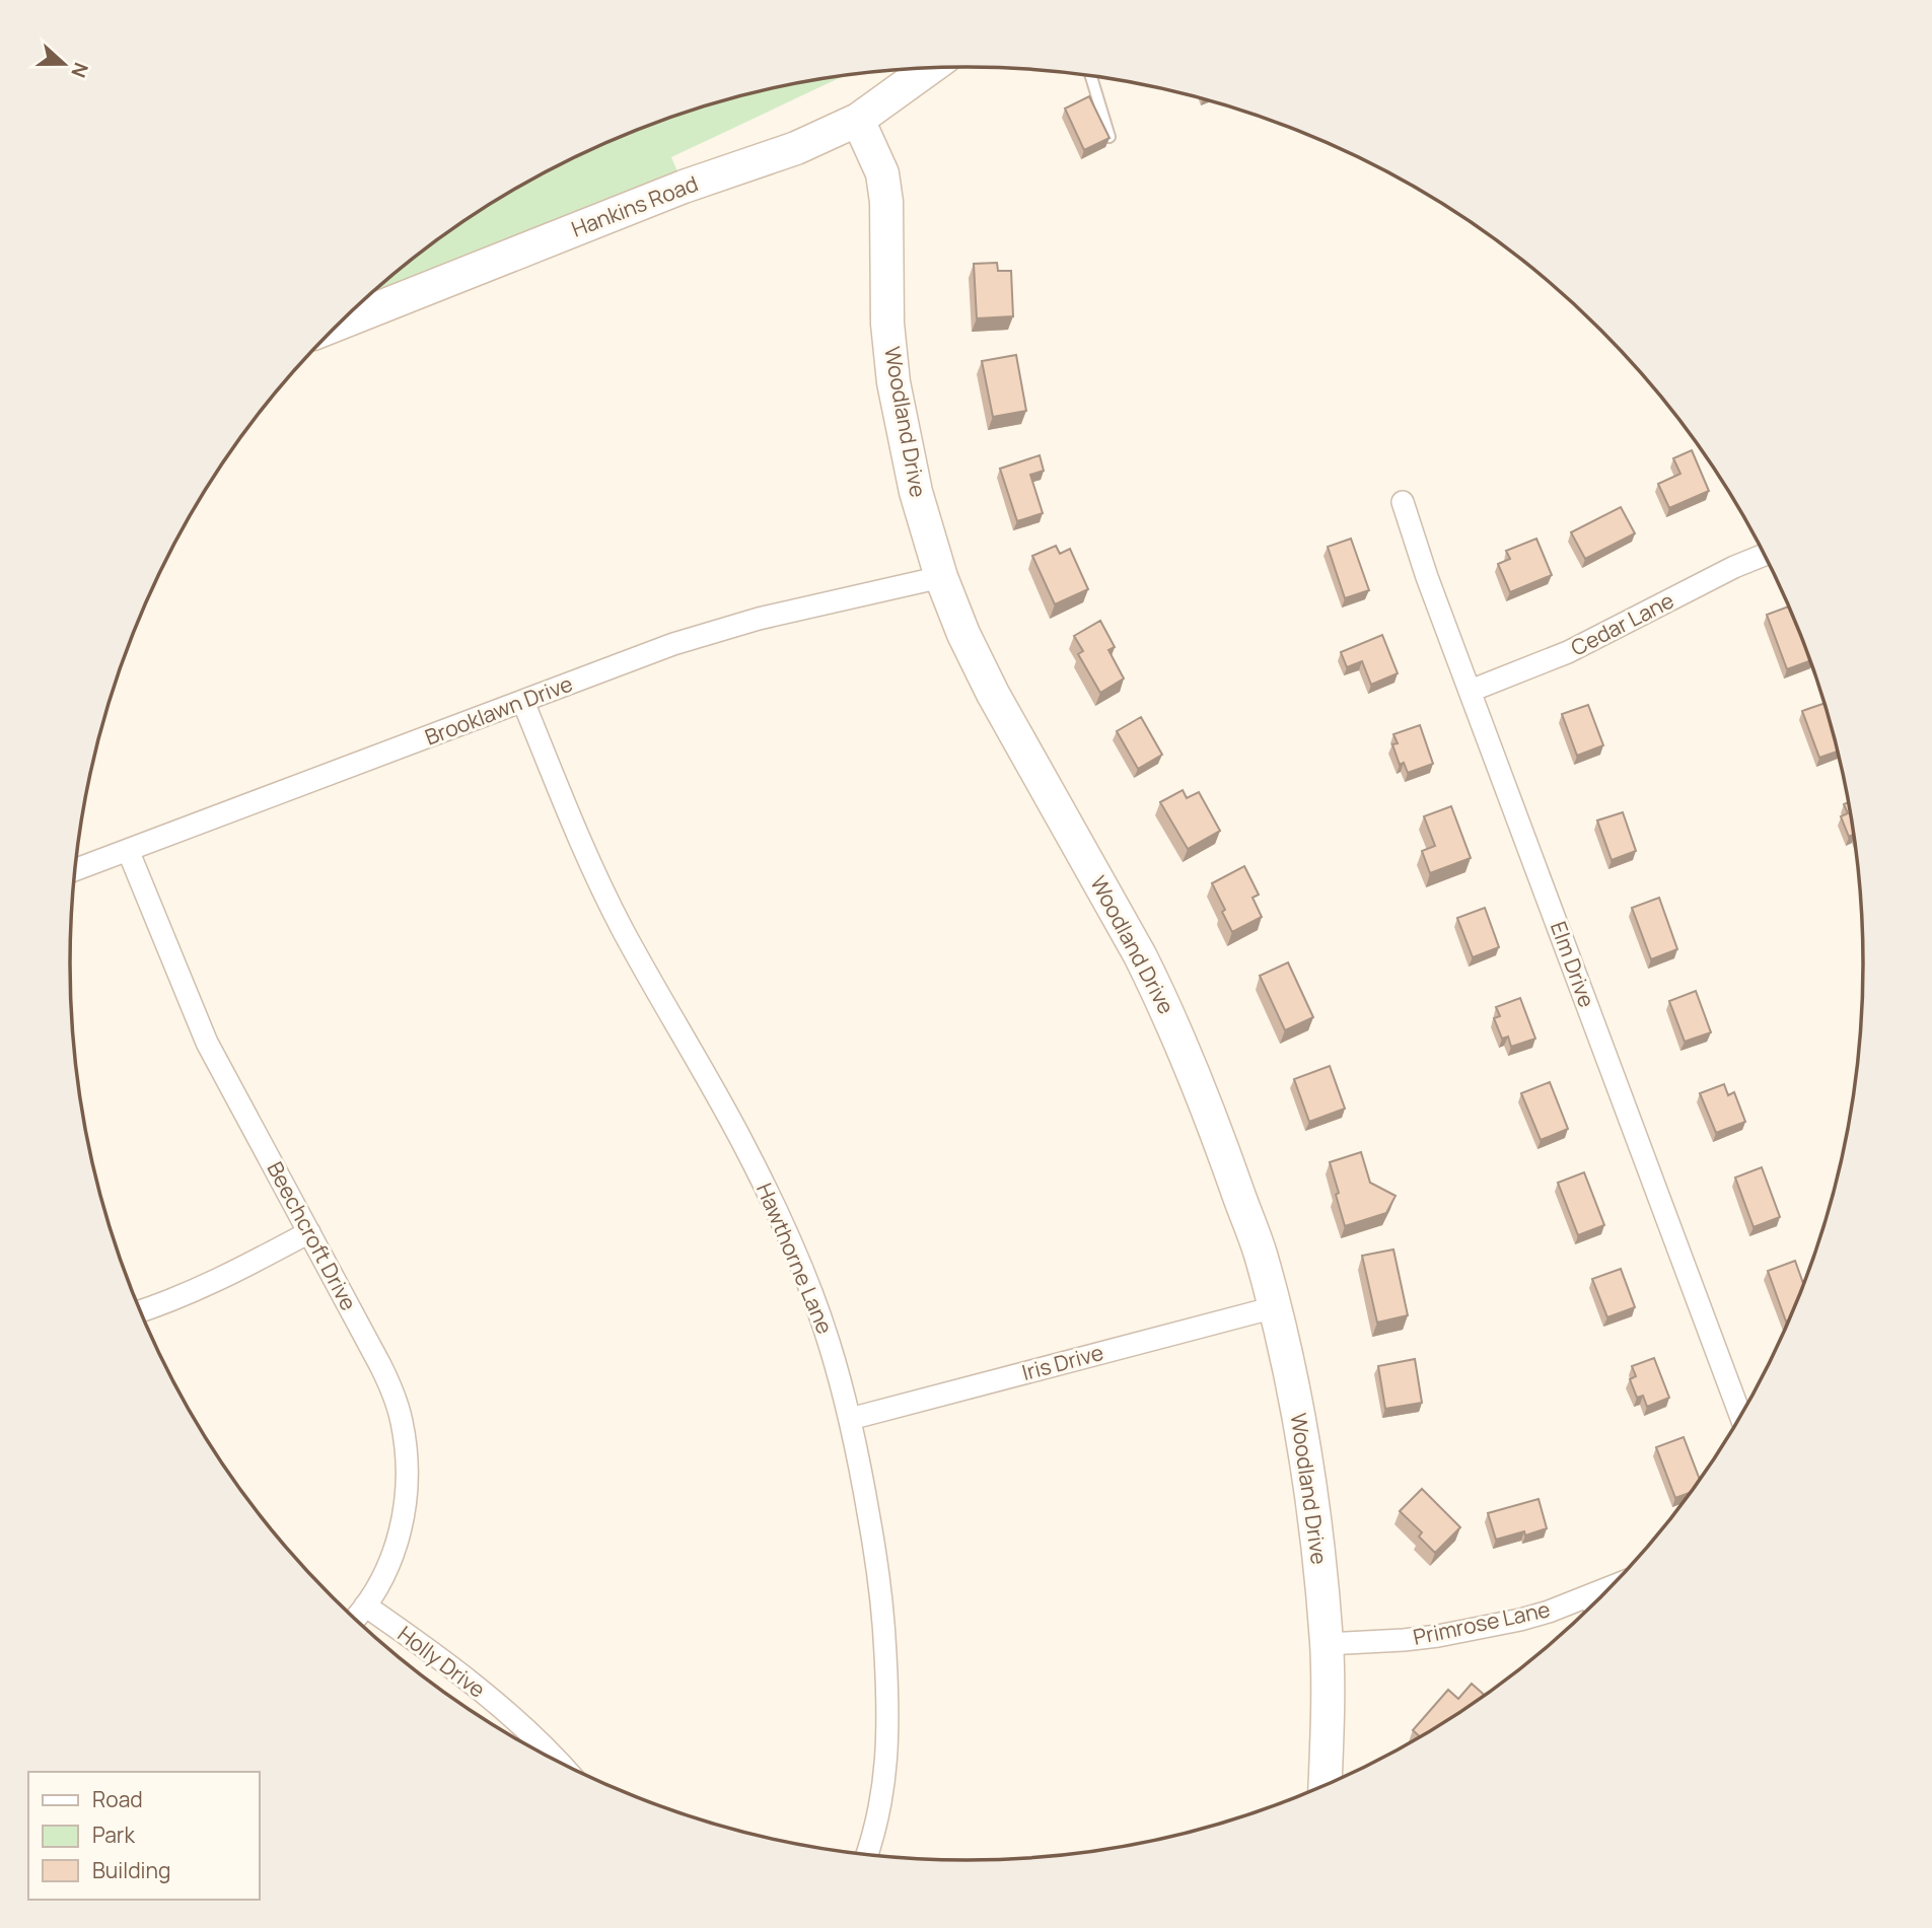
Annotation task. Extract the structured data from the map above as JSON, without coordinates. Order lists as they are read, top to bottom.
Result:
{
  "streets": {
    "street": [
      "Hankins Road",
      "Woodland Drive",
      "Cedar Lane",
      "Brooklawn Drive",
      "Elm Drive",
      "Beechcroft Drive",
      "Hawthorne Lane",
      "Iris Drive",
      "Primrose Lane",
      "Holly Drive"
    ]
  },
  "crossings": [
    ["Hankins Road", "Woodland Drive"],
    ["Woodland Drive", "Brooklawn Drive"],
    ["Woodland Drive", "Iris Drive"],
    ["Woodland Drive", "Primrose Lane"],
    ["Cedar Lane", "Elm Drive"],
    ["Brooklawn Drive", "Beechcroft Drive"],
    ["Brooklawn Drive", "Hawthorne Lane"],
    ["Beechcroft Drive", "Holly Drive"],
    ["Hawthorne Lane", "Iris Drive"]
  ],
  "legend": ["Road", "Park", "Building"],
  "north": "right"
}
